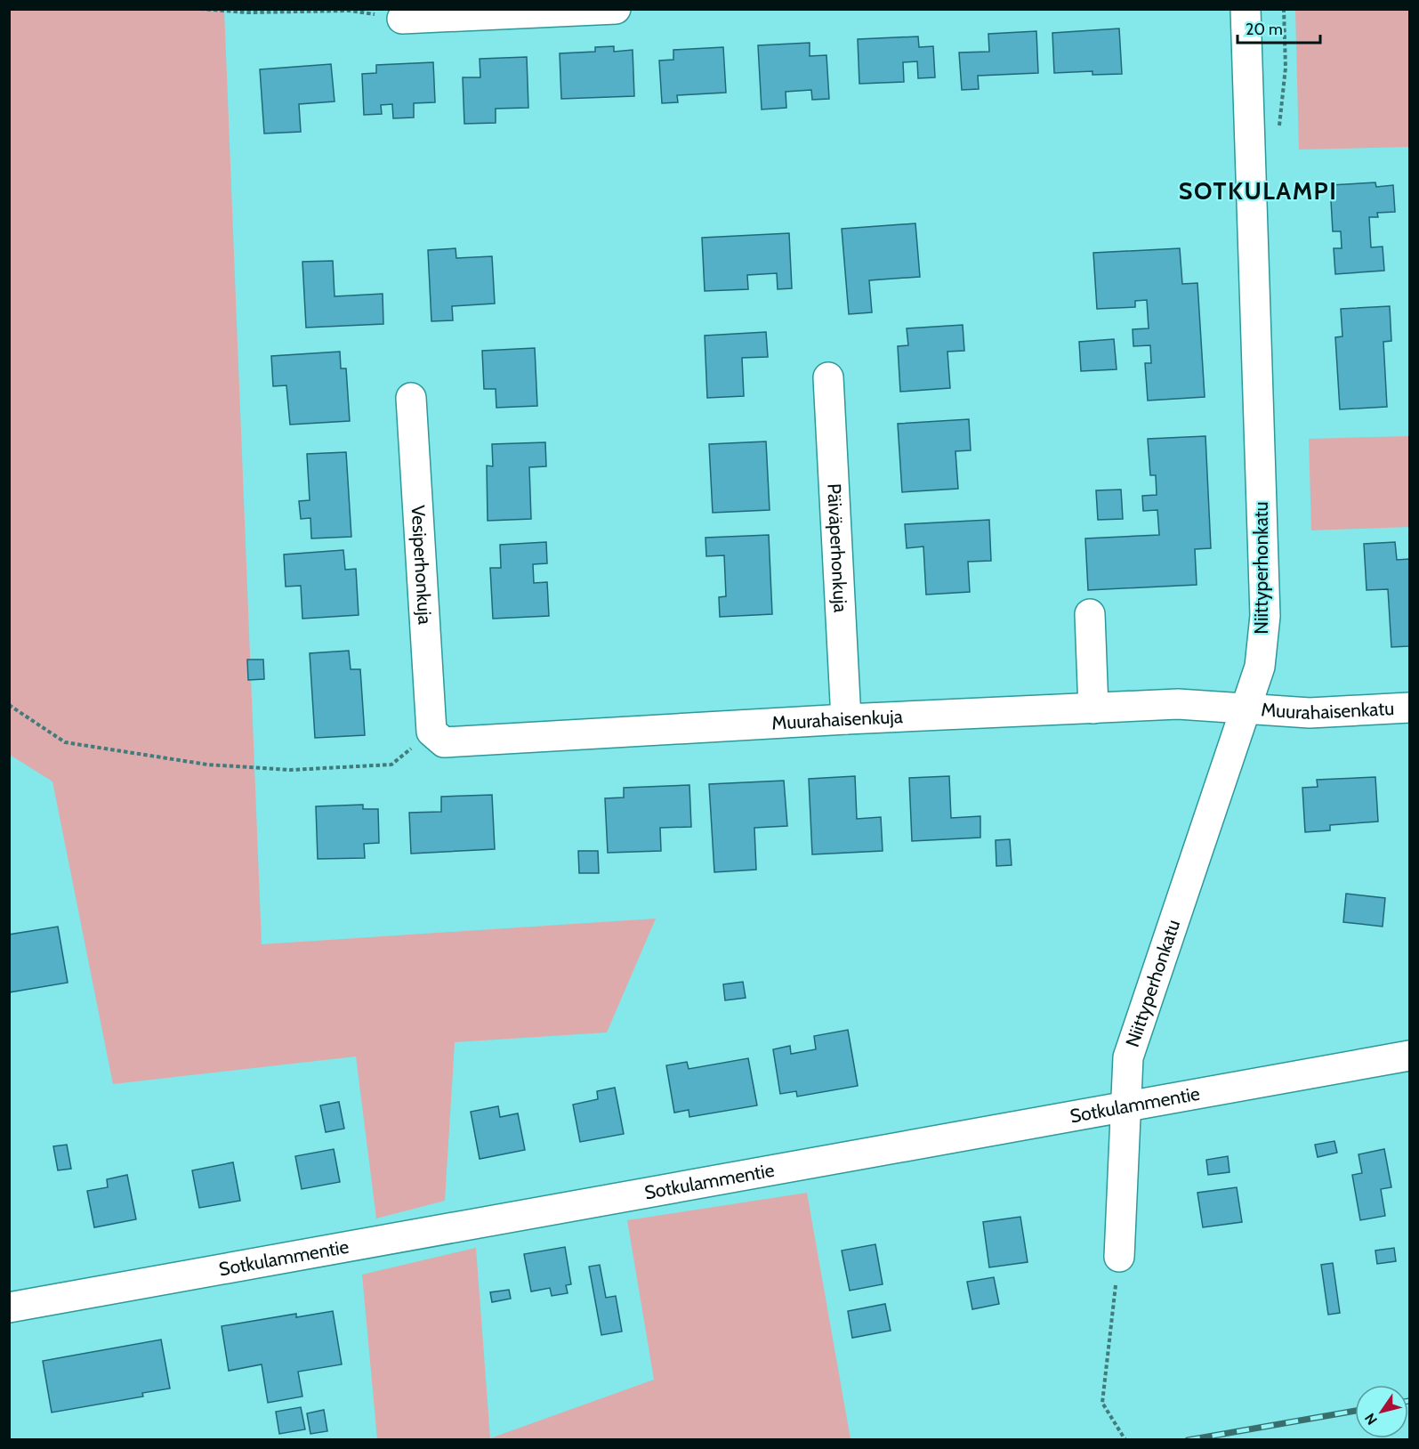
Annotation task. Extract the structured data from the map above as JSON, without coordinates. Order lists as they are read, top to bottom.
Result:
{
  "streets": {
    "street": [
      "Päiväperhonkuja",
      "Vesiperhonkuja",
      "Niittyperhonkatu",
      "Muurahaisenkatu",
      "Muurahaisenkuja",
      "Sotkulammentie"
    ]
  },
  "crossings": [
    ["Päiväperhonkuja", "Muurahaisenkuja"],
    ["Vesiperhonkuja", "Muurahaisenkuja"],
    ["Niittyperhonkatu", "Muurahaisenkatu"],
    ["Niittyperhonkatu", "Muurahaisenkuja"],
    ["Niittyperhonkatu", "Sotkulammentie"],
    ["Muurahaisenkatu", "Muurahaisenkuja"]
  ],
  "districts": ["SOTKULAMPI"],
  "scale_bar": "20 m",
  "north": "bottom left"
}
